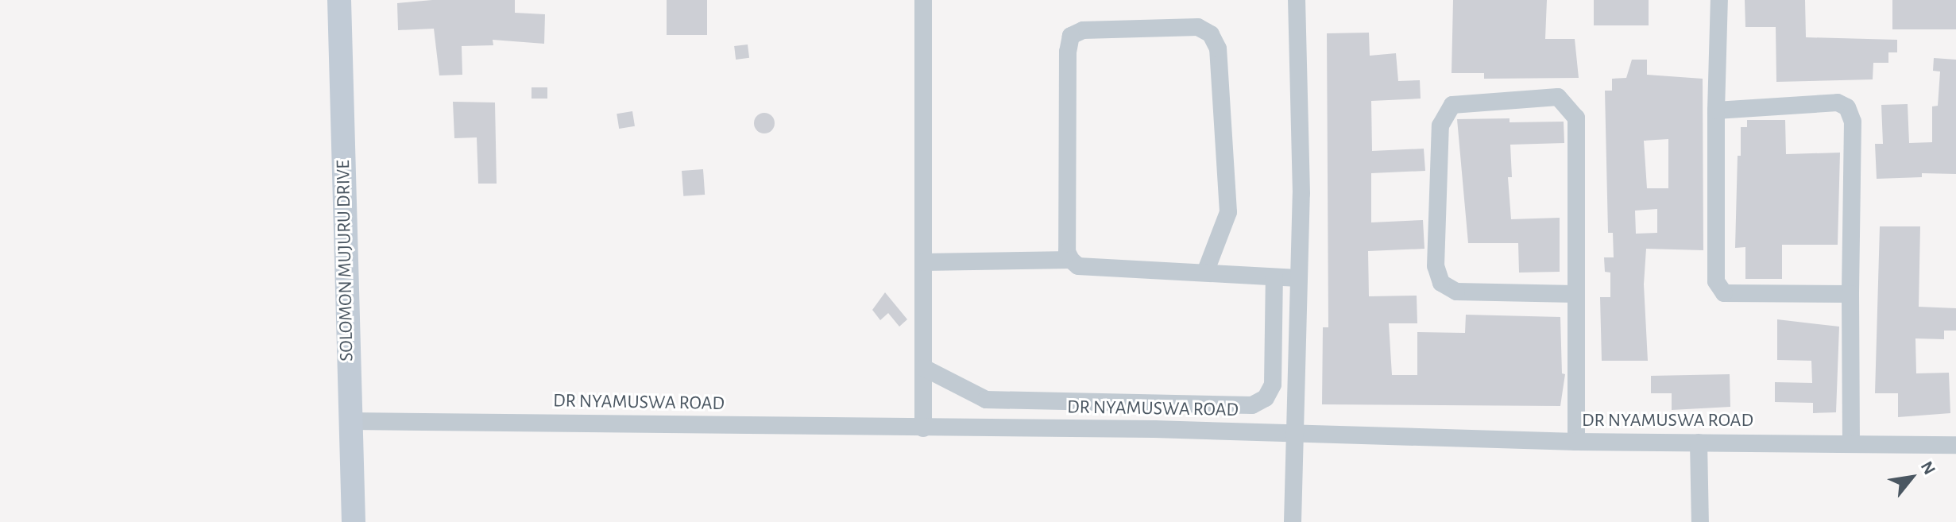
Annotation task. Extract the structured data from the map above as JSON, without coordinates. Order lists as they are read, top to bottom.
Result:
{
  "streets": {
    "street": ["SOLOMON MUJURU DRIVE", "DR NYAMUSWA ROAD"]
  },
  "crossings": [
    ["SOLOMON MUJURU DRIVE", "DR NYAMUSWA ROAD"]
  ],
  "north": "top right"
}
